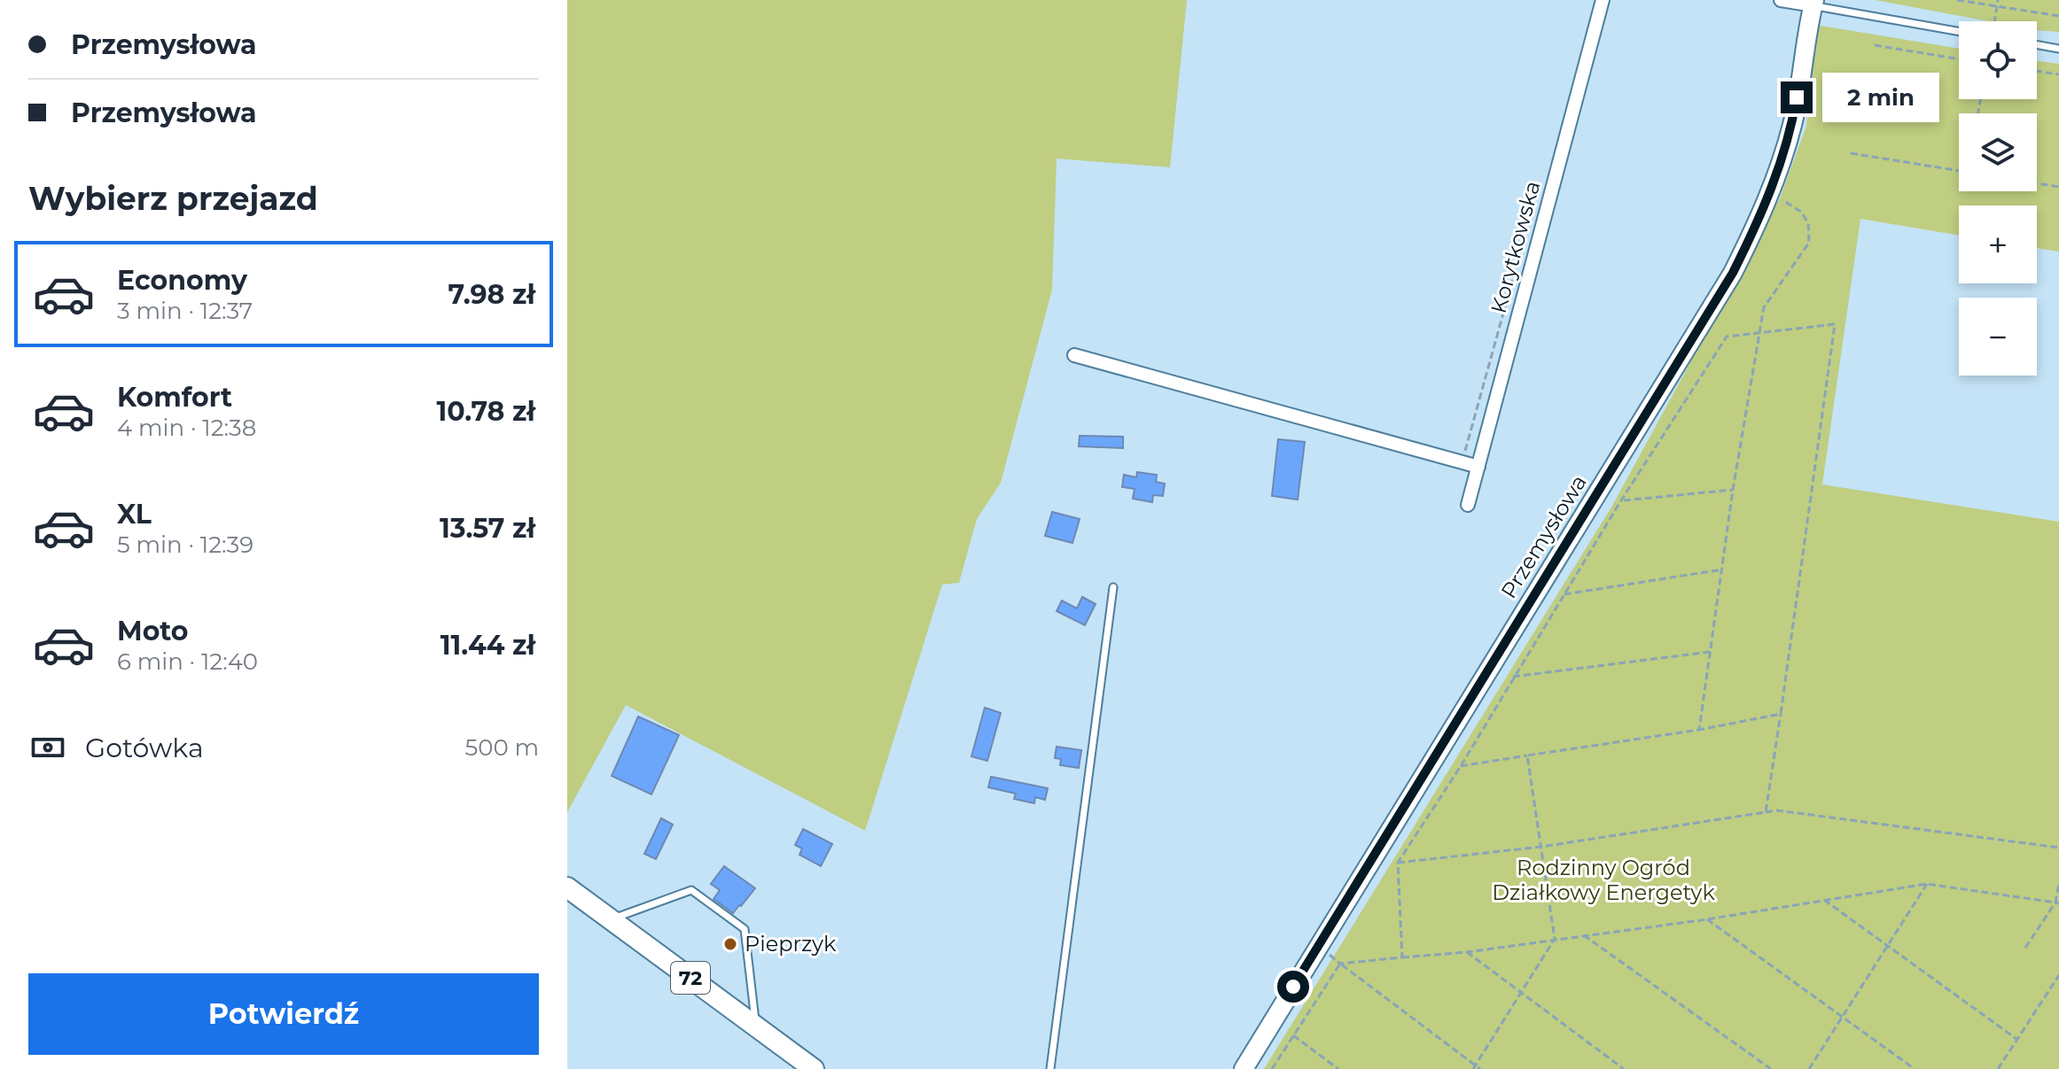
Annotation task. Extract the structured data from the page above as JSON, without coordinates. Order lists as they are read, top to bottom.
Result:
{
  "streets": {
    "main road": ["Przemysłowa", "72"],
    "street": ["Korytkowska"]
  },
  "parks": ["Rodzinny Ogród Działkowy Energetyk"],
  "places": ["Pieprzyk"],
  "page": {
    "banner": ["Przemysłowa", "Przemysłowa"],
    "map_buttons": ["+", "−"],
    "bubble": "2 min",
    "heading": "Wybierz przejazd",
    "list": [
      {
        "name": "Economy",
        "note": "3 min · 12:37",
        "value": "7.98 zł"
      },
      {
        "name": "Komfort",
        "note": "4 min · 12:38",
        "value": "10.78 zł"
      },
      {
        "name": "XL",
        "note": "5 min · 12:39",
        "value": "13.57 zł"
      },
      {
        "name": "Moto",
        "note": "6 min · 12:40",
        "value": "11.44 zł"
      }
    ],
    "pay": ["Gotówka", "500 m"],
    "buttons": "Potwierdź"
  }
}
